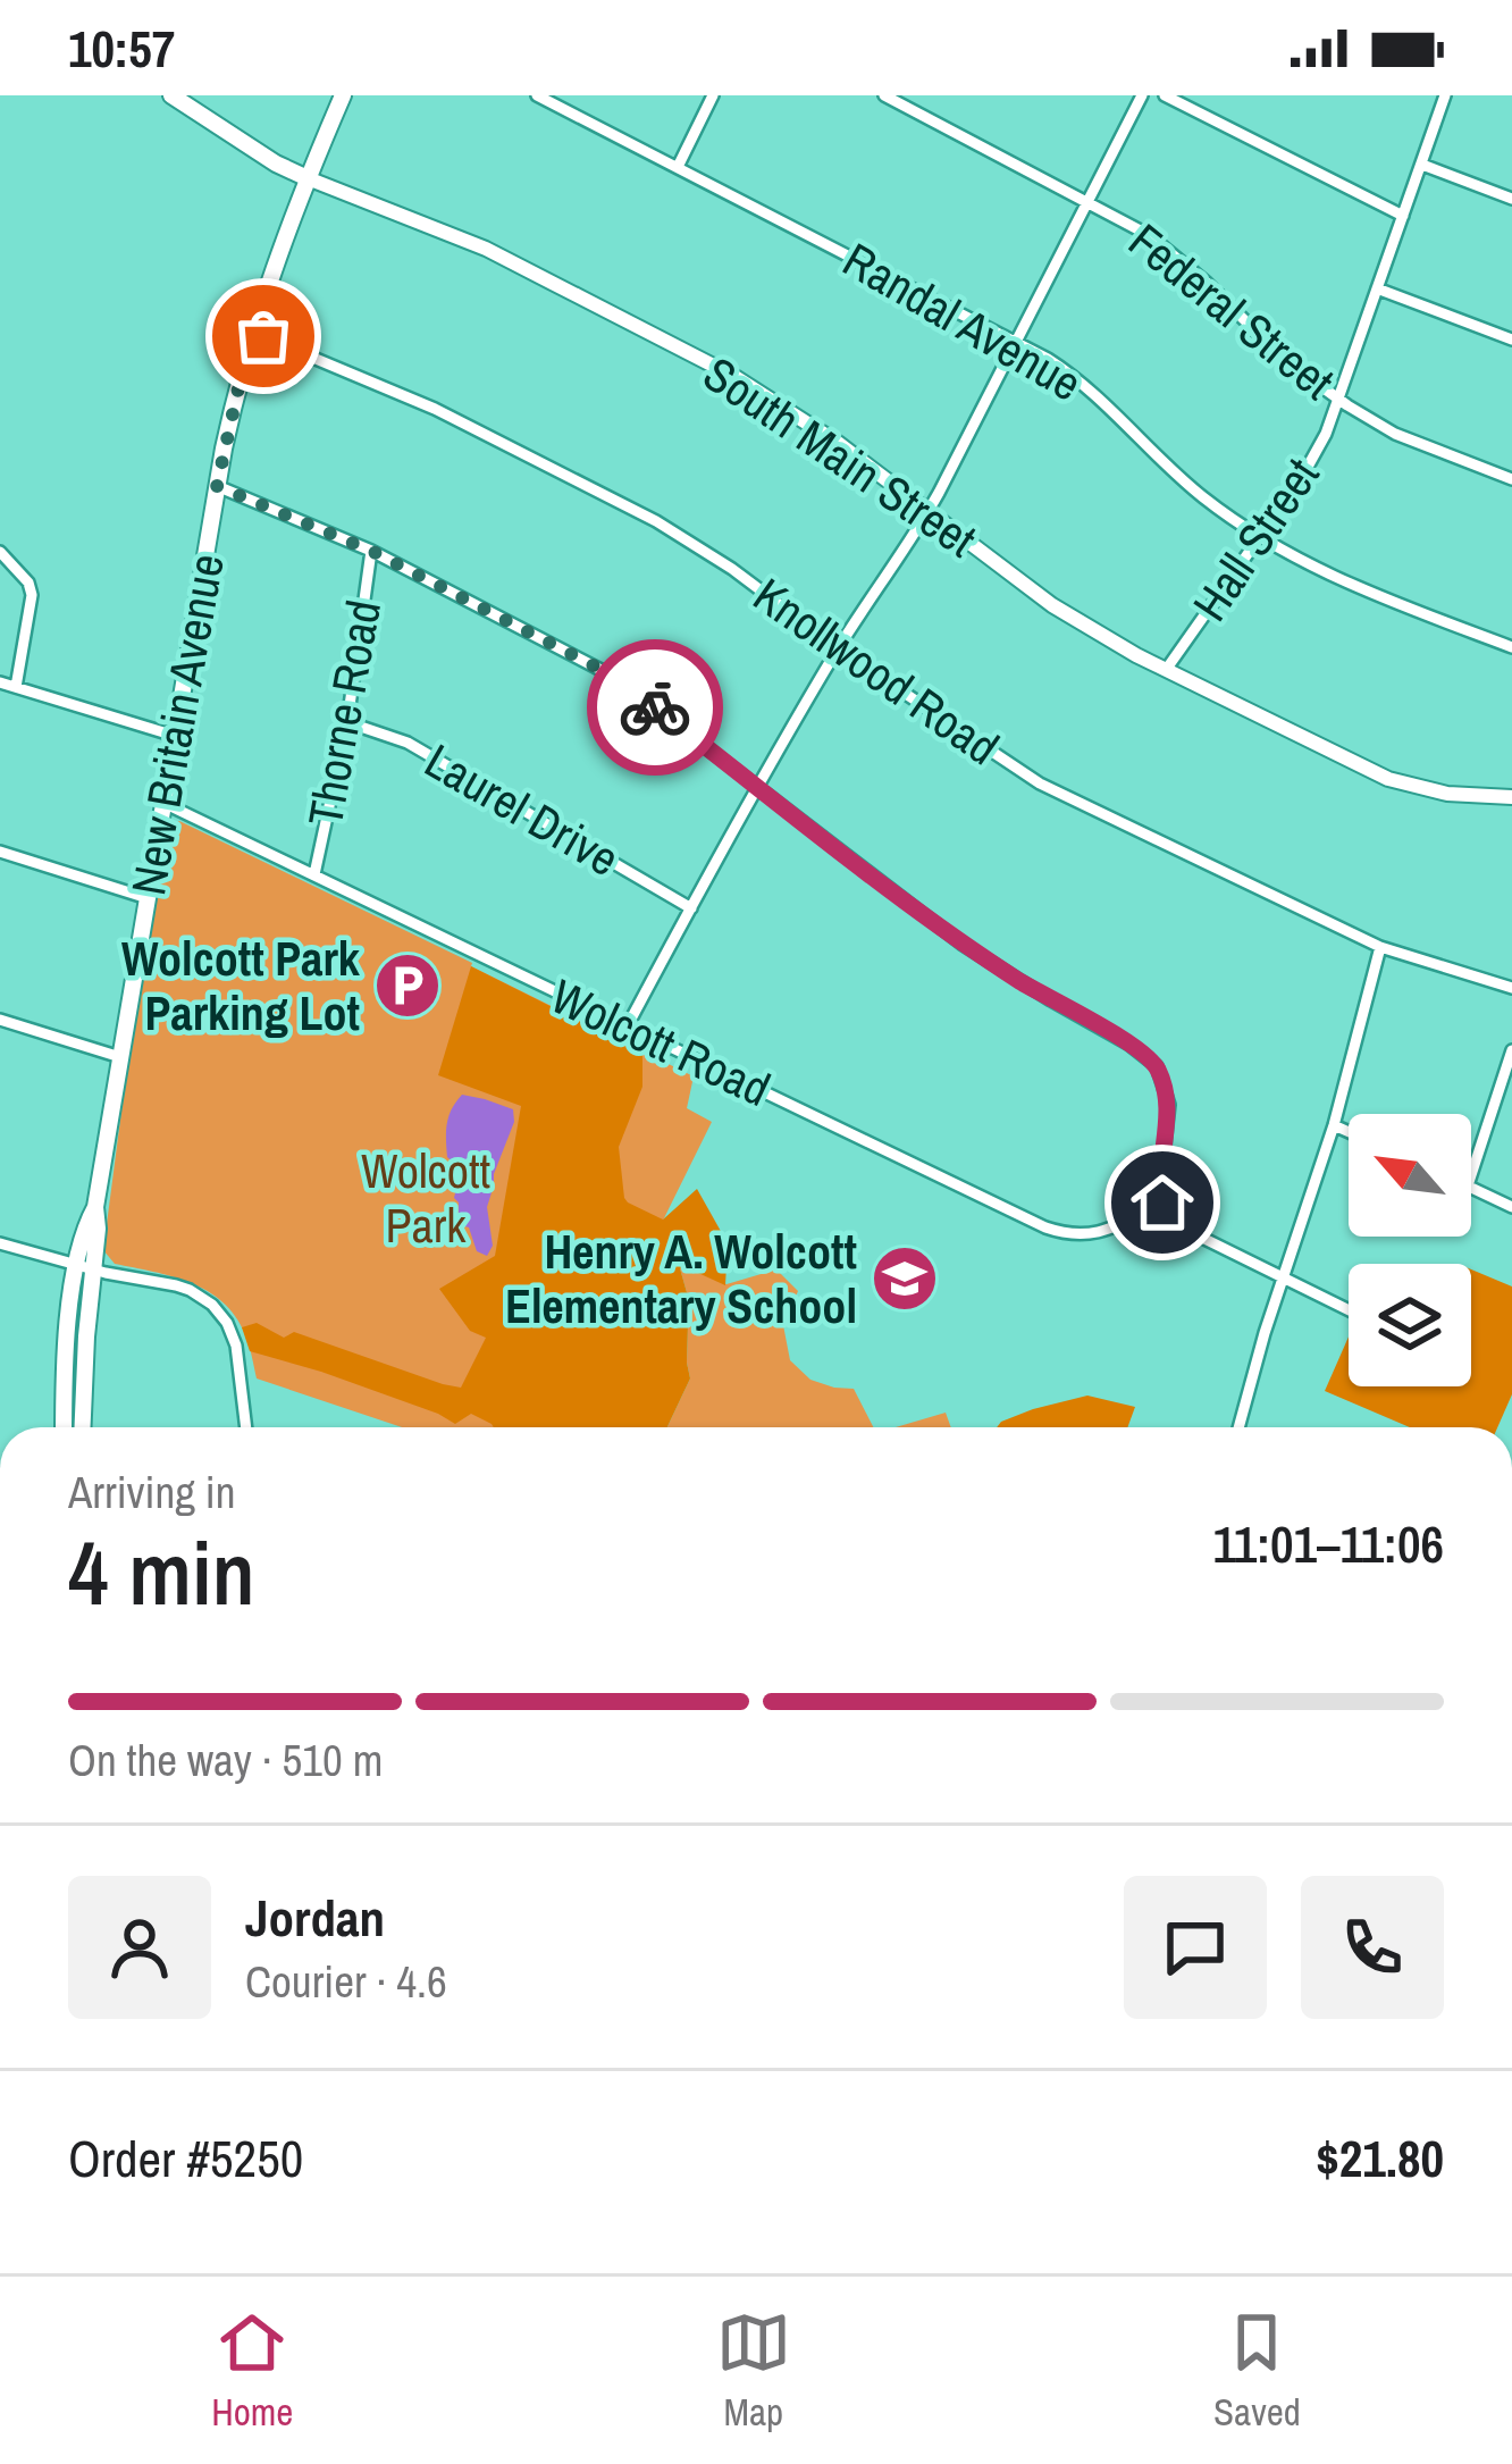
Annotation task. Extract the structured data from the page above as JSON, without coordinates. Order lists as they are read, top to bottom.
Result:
{
  "streets": {
    "main road": ["South Main Street", "New Britain Avenue"],
    "street": [
      "Federal Street",
      "Randal Avenue",
      "Hall Street",
      "Knollwood Road",
      "Thorne Road",
      "Laurel Drive",
      "Wolcott Road"
    ]
  },
  "crossings": [
    ["Federal Street", "Hall Street"],
    ["Randal Avenue", "Hall Street"],
    ["South Main Street", "Hall Street"],
    ["South Main Street", "New Britain Avenue"],
    ["Knollwood Road", "New Britain Avenue"],
    ["Thorne Road", "Laurel Drive"],
    ["Thorne Road", "Wolcott Road"],
    ["New Britain Avenue", "Wolcott Road"]
  ],
  "parks": ["Wolcott Park"],
  "places": {
    "parking": ["Wolcott Park Parking Lot"],
    "school or university": ["Henry A. Wolcott Elementary School"]
  },
  "north": "top left",
  "page": {
    "status": "10:57",
    "heading": ["4 min", "Arriving in", "11:01–11:06"],
    "panel": [
      "Jordan",
      "Courier · 4.6",
      "Order #5250",
      "$21.80"
    ],
    "bar": "On the way · 510 m",
    "tabs": ["Home", "Map", "Saved"]
  }
}
